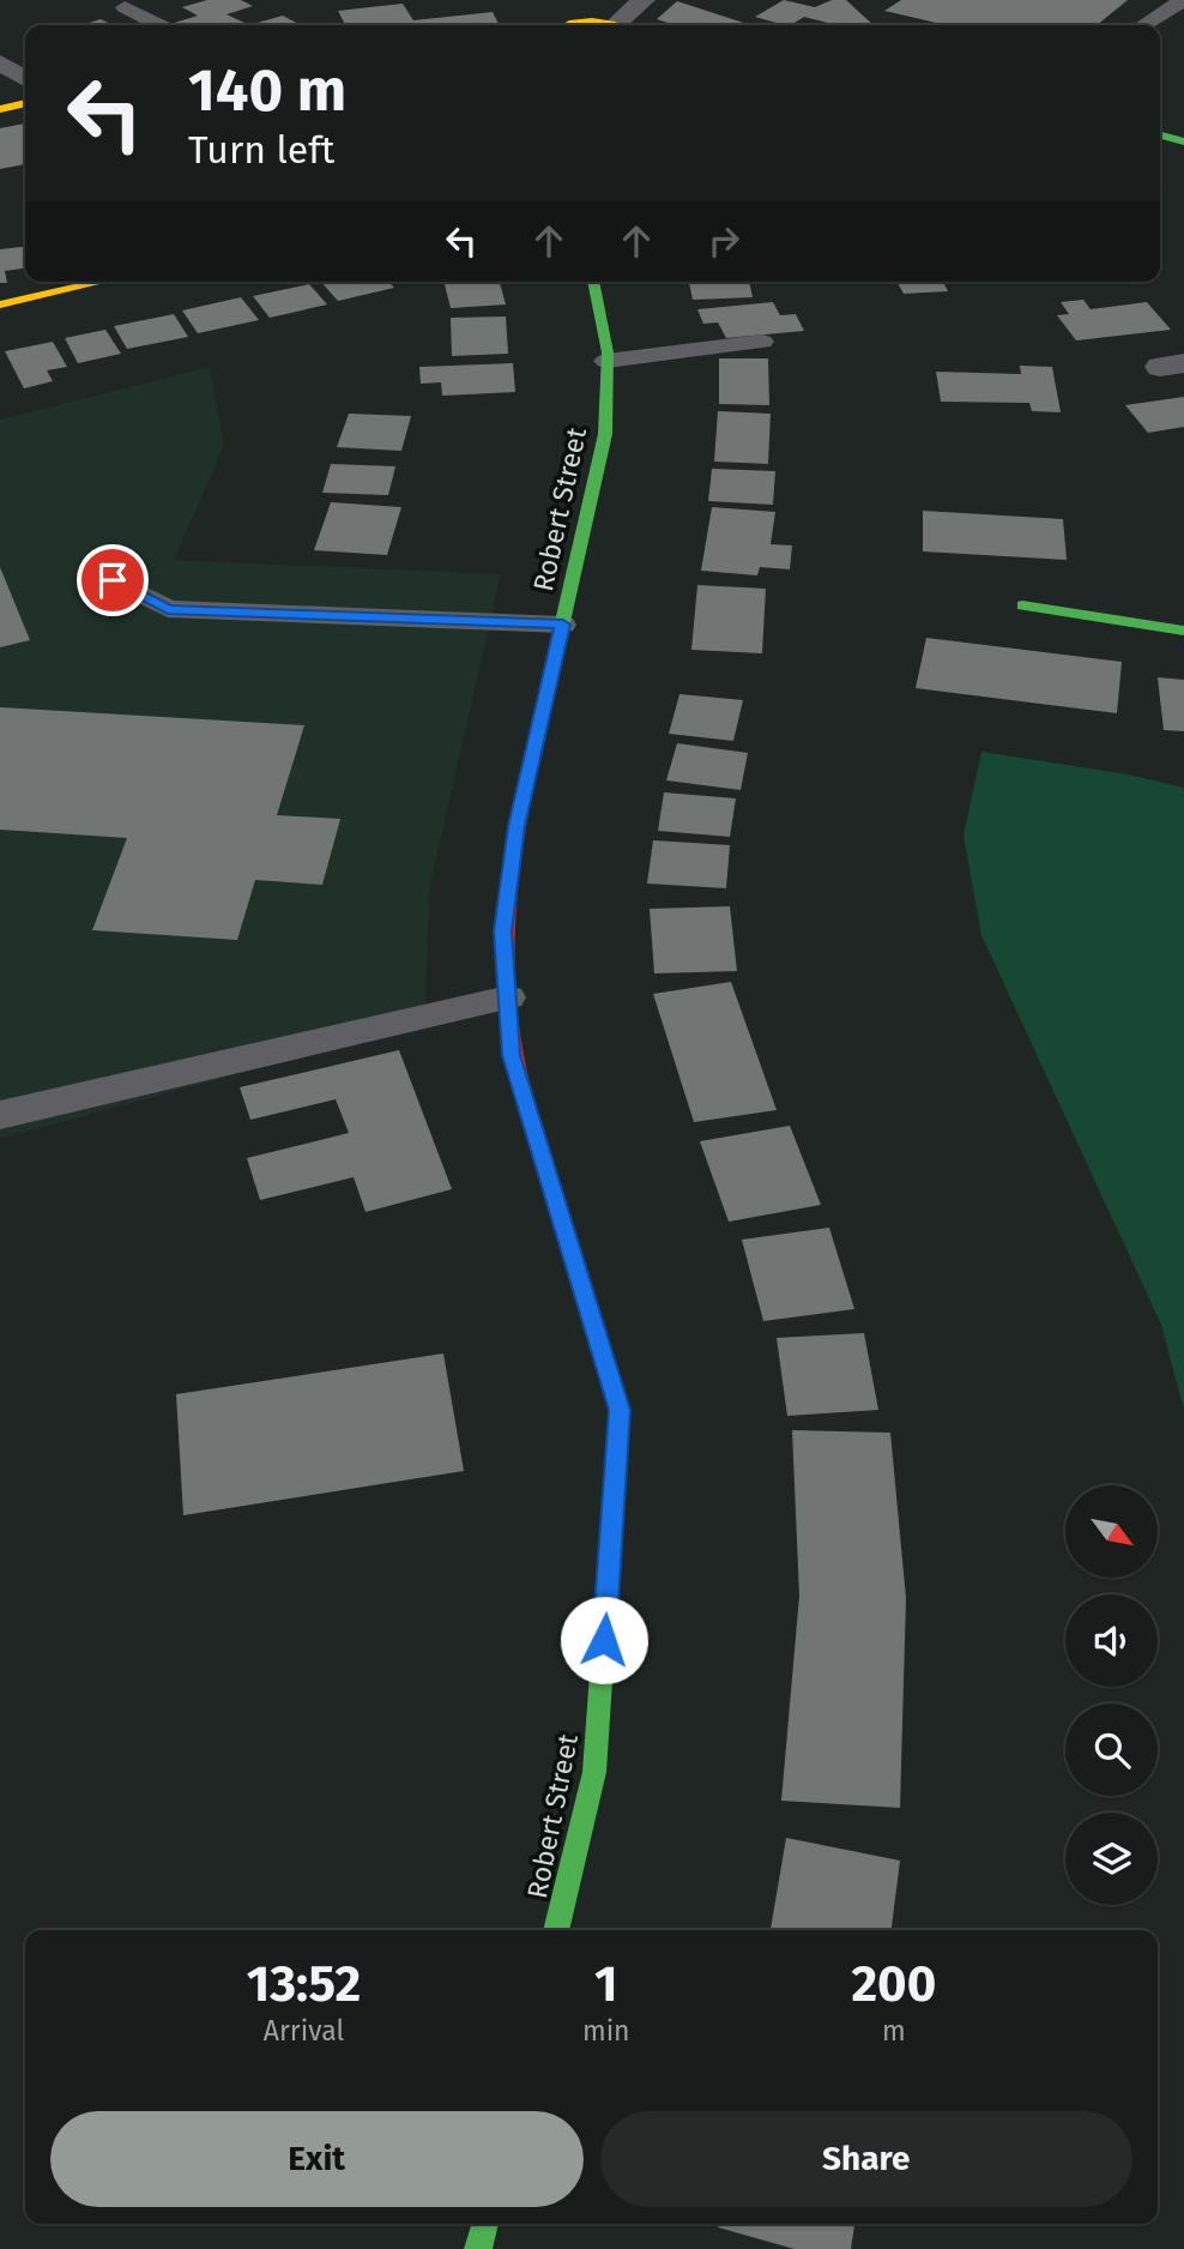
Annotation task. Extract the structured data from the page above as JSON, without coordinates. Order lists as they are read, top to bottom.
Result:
{
  "streets": {
    "main road": ["Robert Street"]
  },
  "north": "bottom right",
  "page": {
    "turn": ["140 m", "Turn left"],
    "eta": [
      "13:52",
      "Arrival",
      "1",
      "min",
      "200",
      "m"
    ],
    "buttons": ["Exit", "Share"]
  }
}
